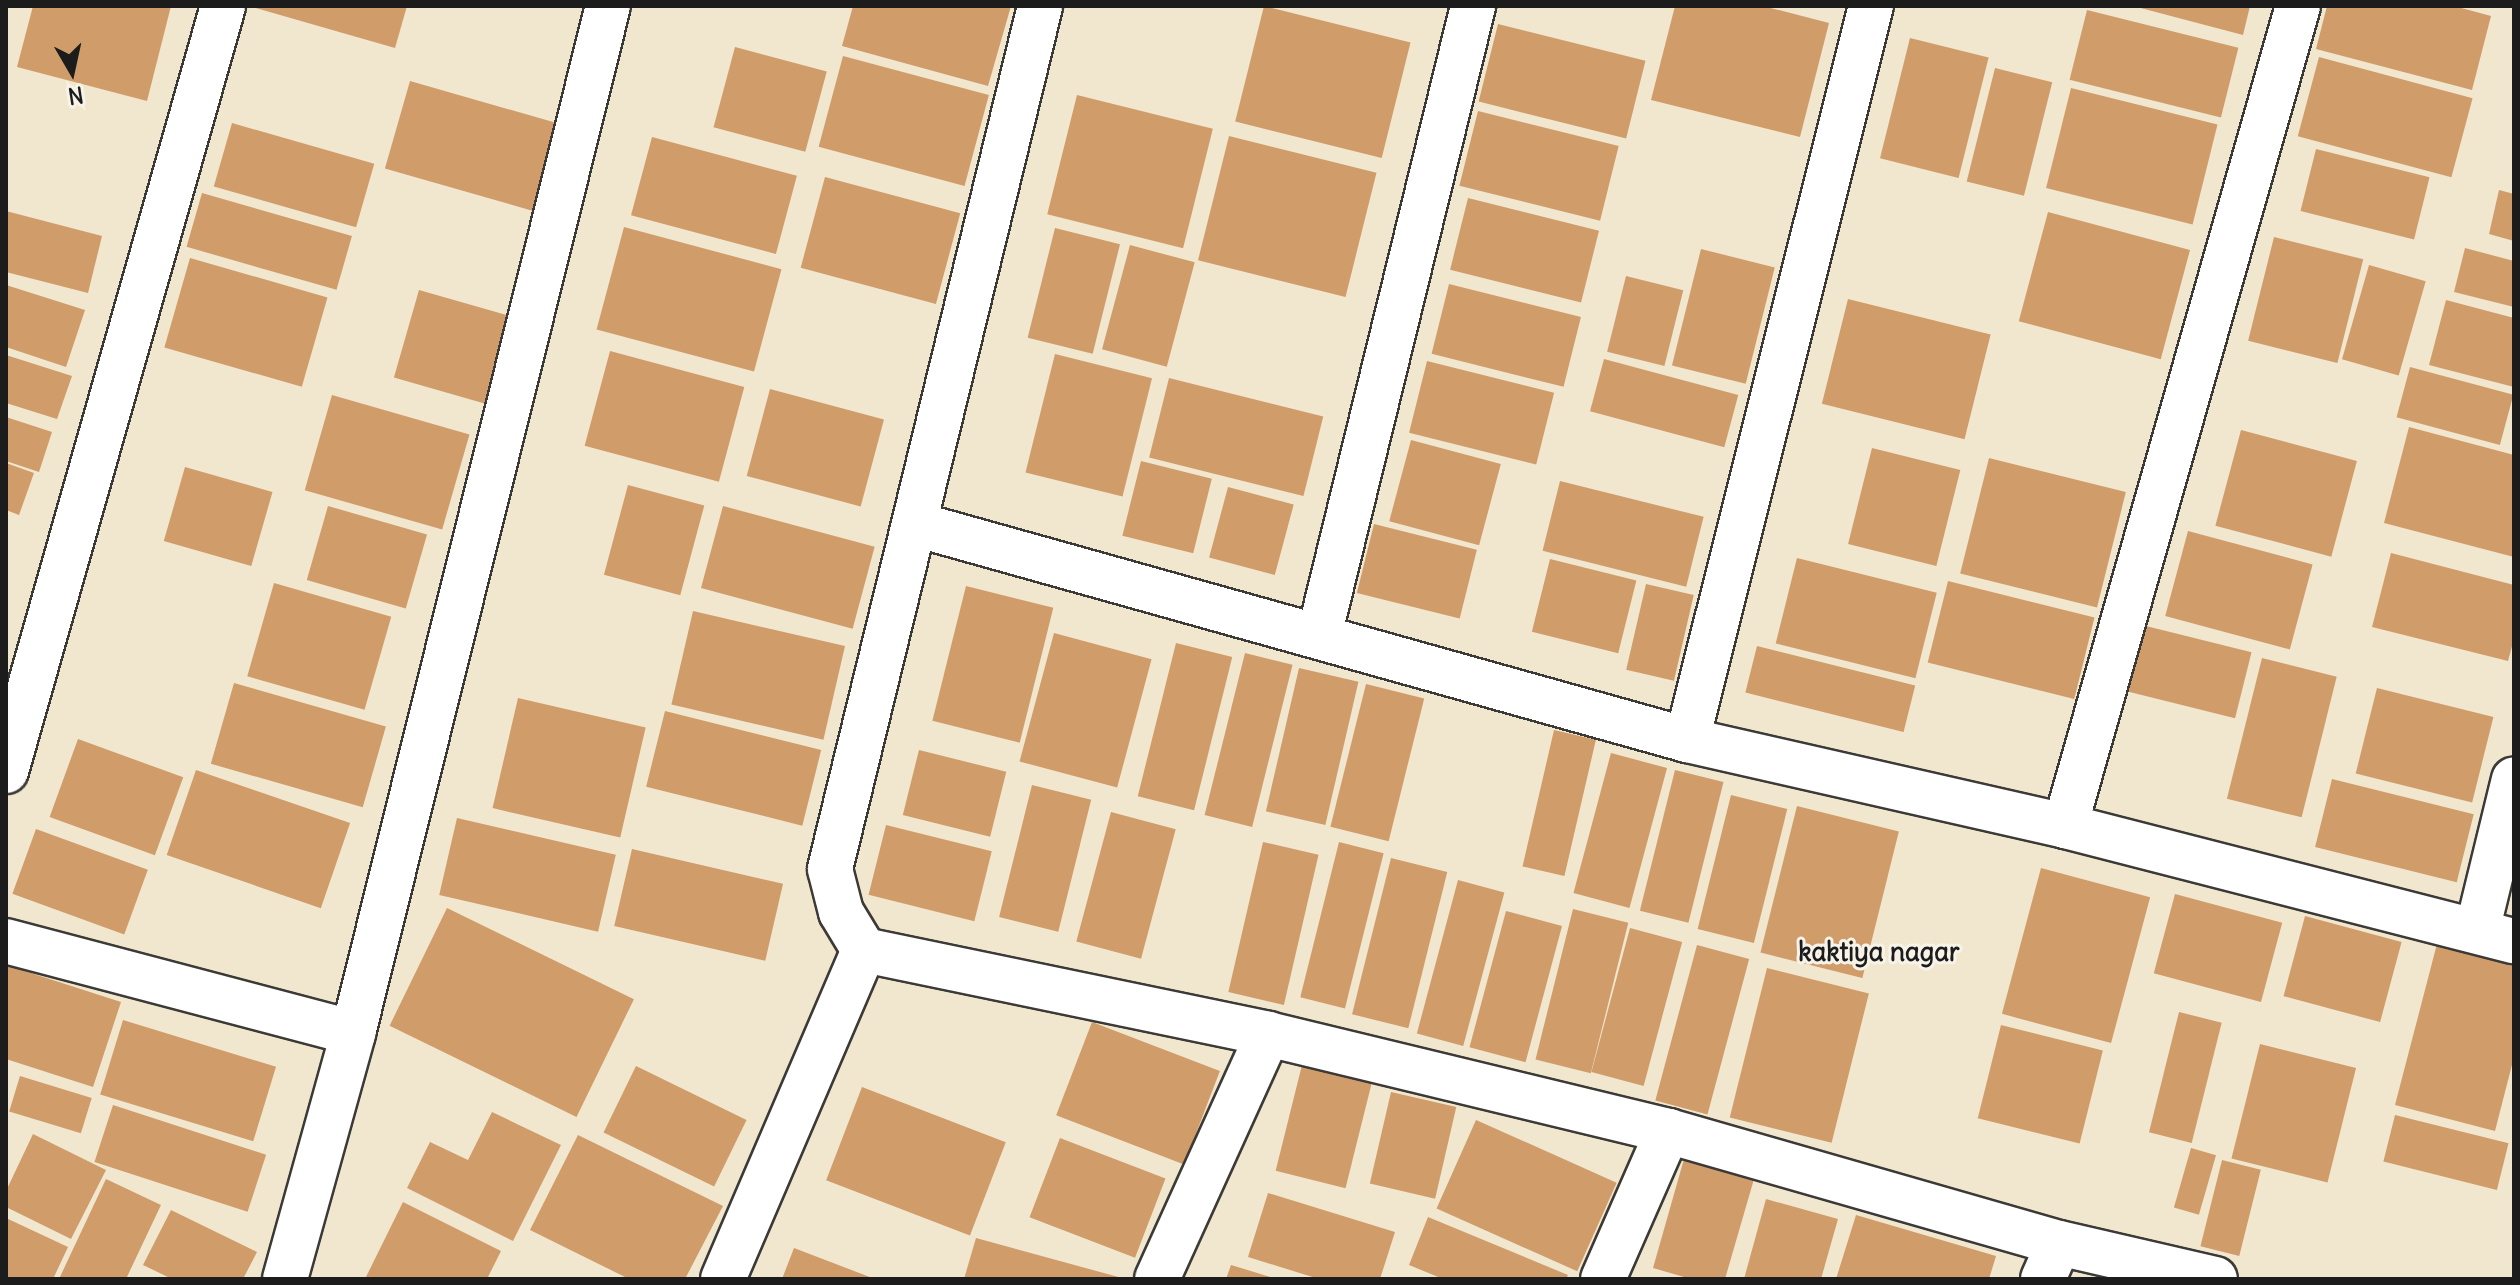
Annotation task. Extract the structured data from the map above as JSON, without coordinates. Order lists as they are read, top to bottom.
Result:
{
  "districts": ["kaktiya nagar"],
  "north": "bottom"
}
